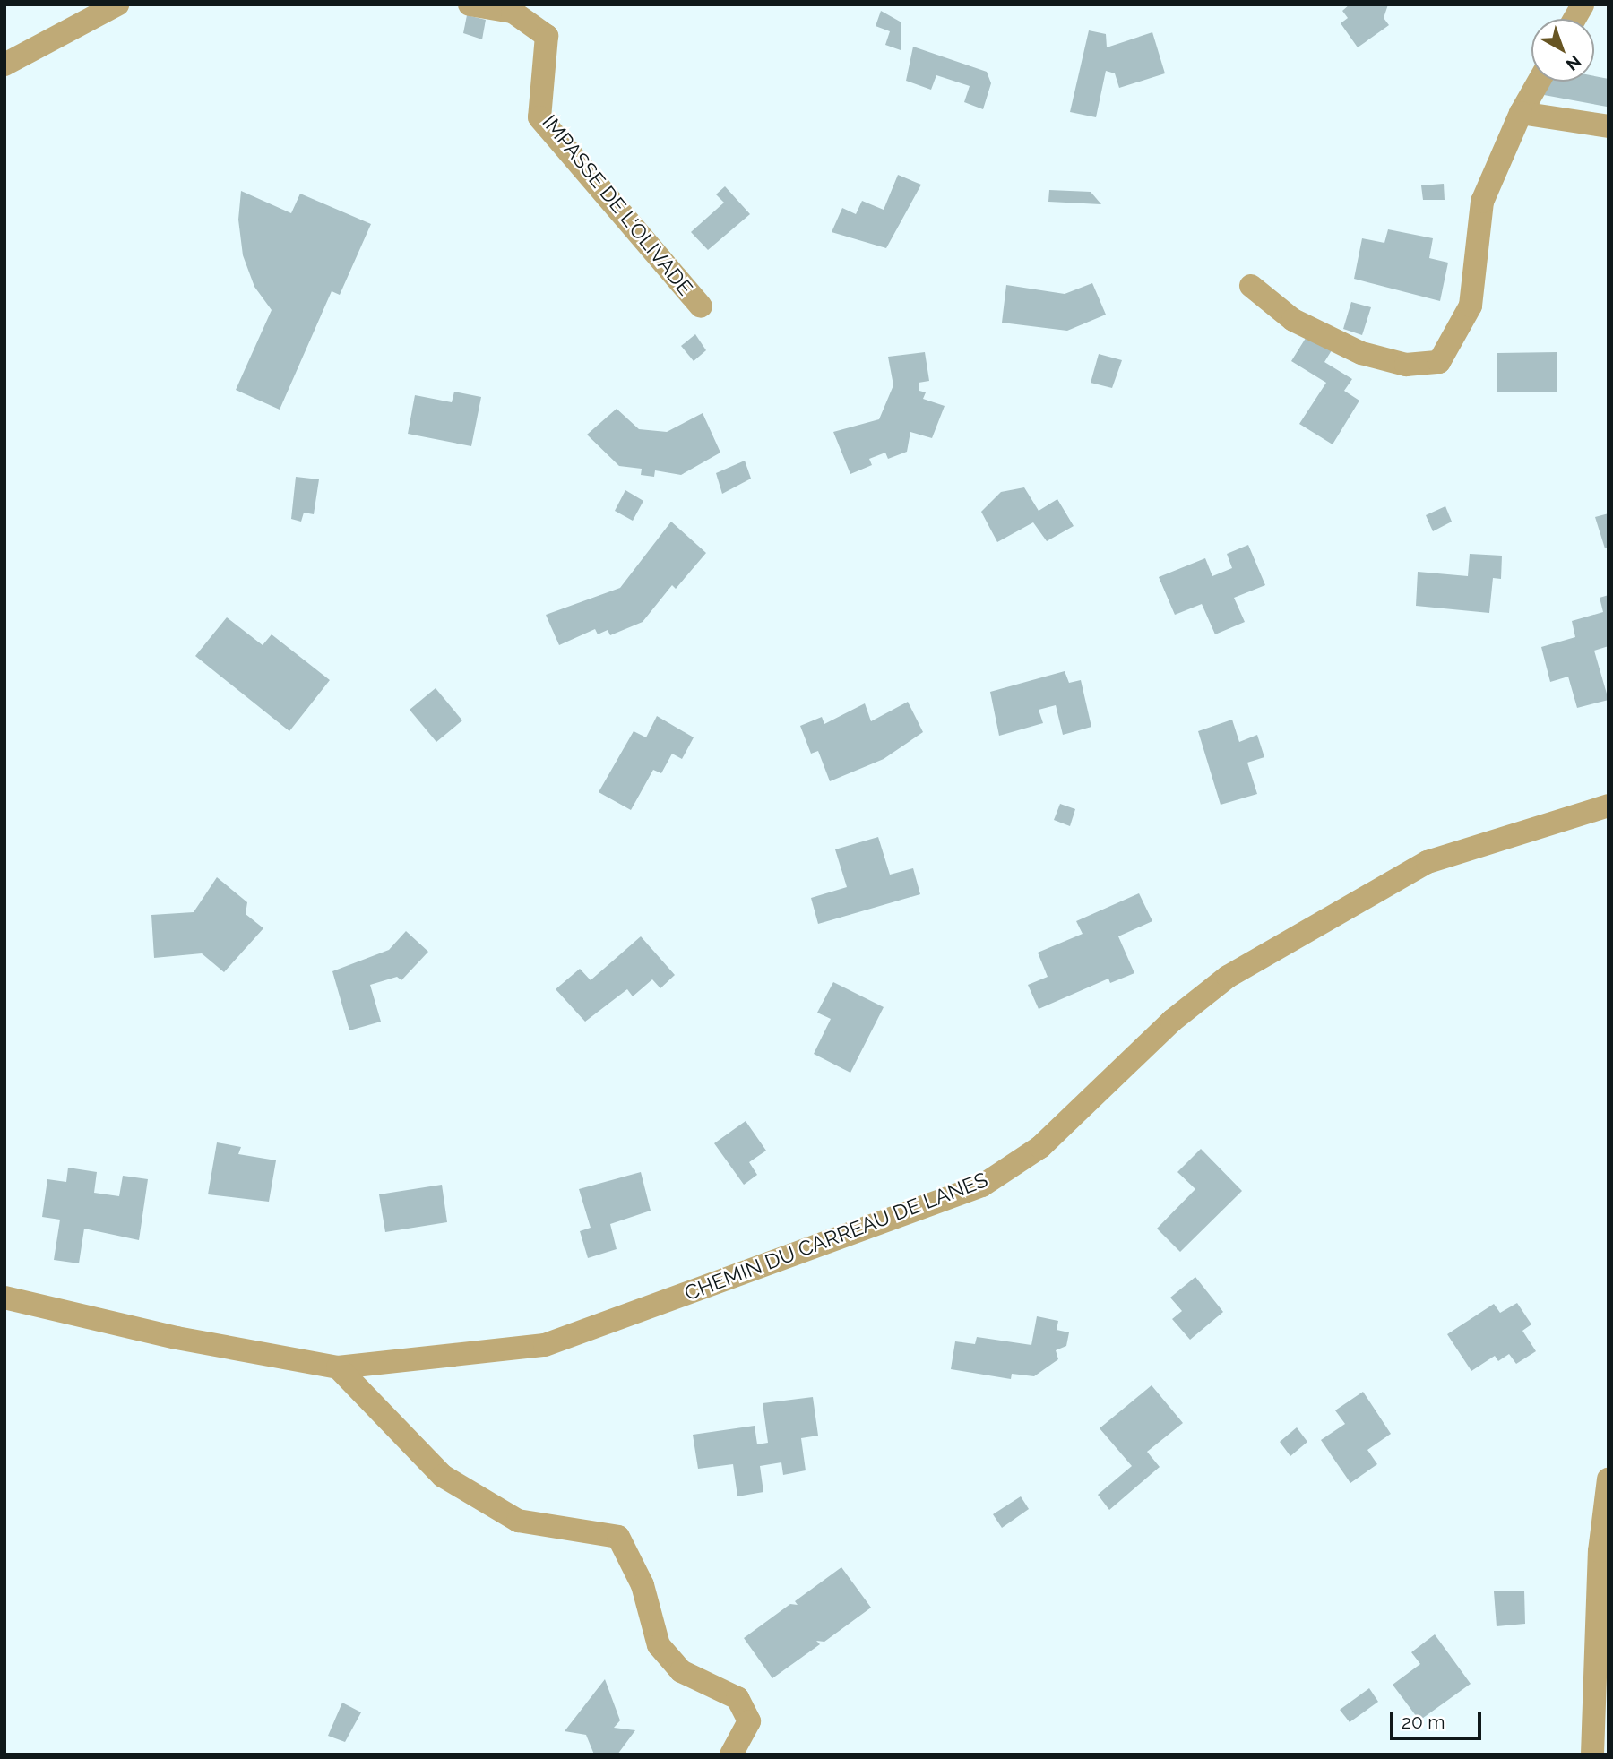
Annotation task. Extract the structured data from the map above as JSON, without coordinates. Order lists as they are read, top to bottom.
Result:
{
  "streets": {
    "street": ["IMPASSE DE L'OLIVADE", "CHEMIN DU CARREAU DE LANES"]
  },
  "scale_bar": "20 m",
  "north": "bottom right"
}
